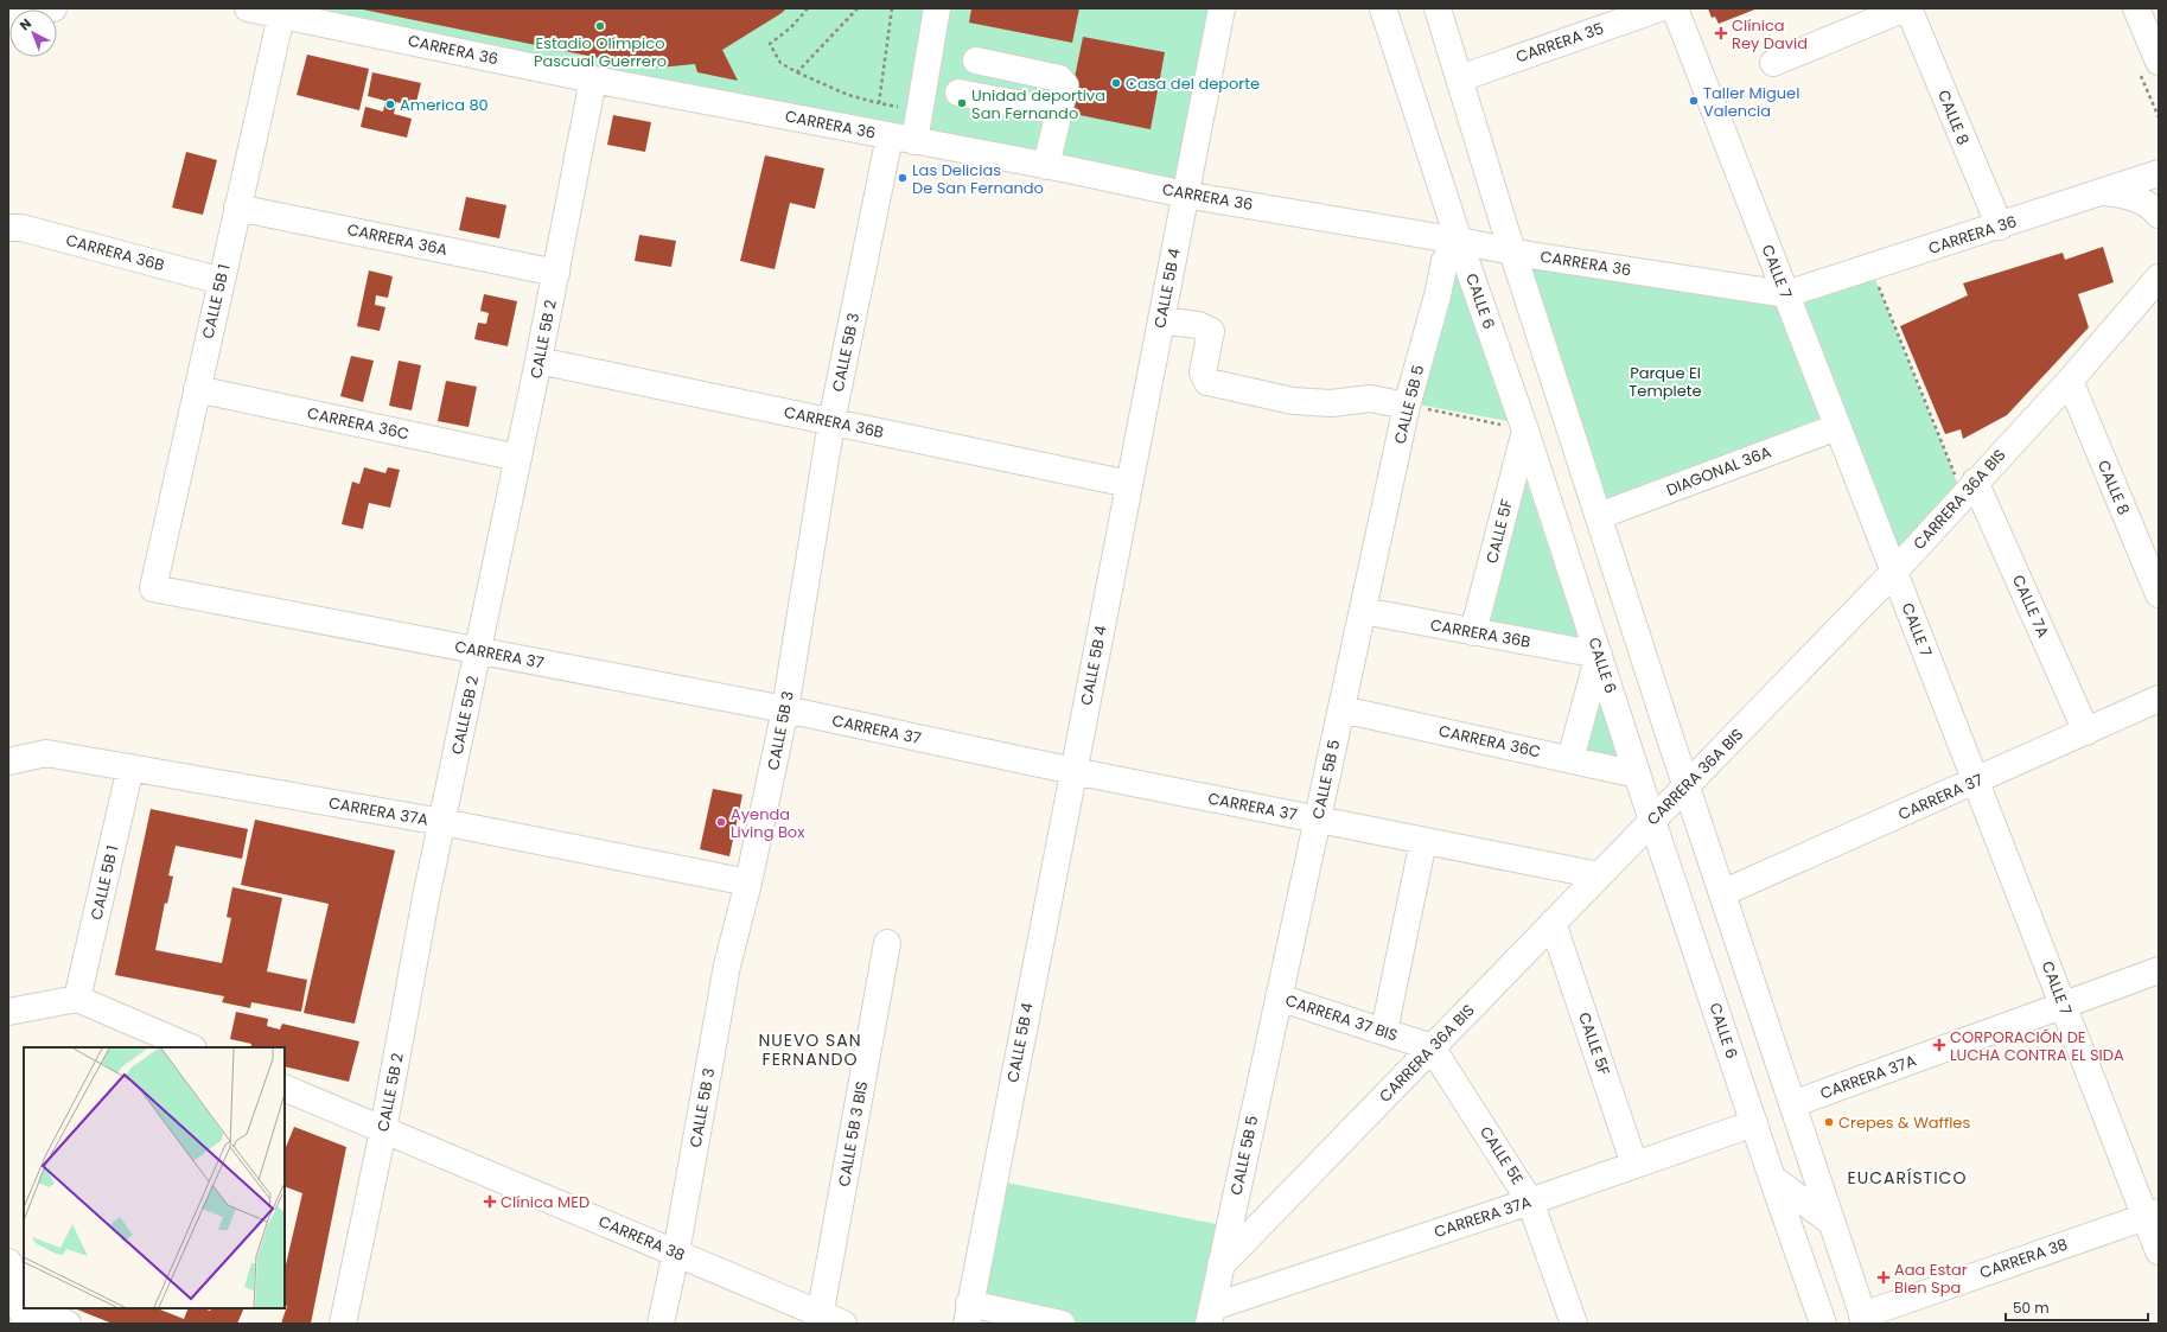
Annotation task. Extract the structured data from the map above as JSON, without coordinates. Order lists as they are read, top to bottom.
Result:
{
  "streets": {
    "street": [
      "CARRERA 35",
      "CARRERA 36",
      "CALLE 8",
      "CARRERA 36A",
      "CARRERA 36B",
      "CALLE 7",
      "CALLE 5B 4",
      "CALLE 5B 1",
      "CALLE 6",
      "CALLE 5B 2",
      "CALLE 5B 3",
      "CALLE 5B 5",
      "CARRERA 36C",
      "DIAGONAL 36A",
      "CARRERA 36A BIS",
      "CALLE 5F",
      "CALLE 7A",
      "CARRERA 37",
      "CARRERA 37A",
      "CARRERA 37 BIS",
      "CALLE 5B 3 BIS",
      "CALLE 5E",
      "CARRERA 38"
    ]
  },
  "crossings": [
    ["CARRERA 36", "CALLE 8"],
    ["CARRERA 36", "CALLE 7"],
    ["CARRERA 36", "CALLE 5B 4"],
    ["CARRERA 36", "CALLE 5B 1"],
    ["CARRERA 36", "CALLE 6"],
    ["CARRERA 36", "CALLE 5B 2"],
    ["CARRERA 36", "CALLE 5B 3"],
    ["CARRERA 36", "CALLE 5B 5"],
    ["CALLE 8", "CARRERA 36A BIS"],
    ["CARRERA 36A", "CALLE 5B 1"],
    ["CARRERA 36A", "CALLE 5B 2"],
    ["CARRERA 36B", "CALLE 5B 4"],
    ["CARRERA 36B", "CALLE 5B 1"],
    ["CARRERA 36B", "CALLE 6"],
    ["CARRERA 36B", "CALLE 5B 2"],
    ["CARRERA 36B", "CALLE 5B 3"],
    ["CARRERA 36B", "CALLE 5B 5"],
    ["CARRERA 36B", "CALLE 5F"],
    ["CALLE 7", "DIAGONAL 36A"],
    ["CALLE 7", "CARRERA 36A BIS"],
    ["CALLE 7", "CARRERA 37"],
    ["CALLE 7", "CARRERA 37A"],
    ["CALLE 7", "CARRERA 38"],
    ["CALLE 5B 4", "CARRERA 37"],
    ["CALLE 5B 1", "CARRERA 36C"],
    ["CALLE 5B 1", "CARRERA 37"],
    ["CALLE 5B 1", "CARRERA 37A"],
    ["CALLE 6", "CALLE 5B 5"],
    ["CALLE 6", "CARRERA 36C"],
    ["CALLE 6", "CARRERA 36A BIS"],
    ["CALLE 6", "CALLE 5F"],
    ["CALLE 6", "CARRERA 37A"],
    ["CALLE 5B 2", "CARRERA 36C"],
    ["CALLE 5B 2", "CARRERA 37"],
    ["CALLE 5B 2", "CARRERA 37A"],
    ["CALLE 5B 2", "CARRERA 38"],
    ["CALLE 5B 3", "CARRERA 37"],
    ["CALLE 5B 3", "CARRERA 37A"],
    ["CALLE 5B 3", "CARRERA 38"],
    ["CALLE 5B 5", "CARRERA 36C"],
    ["CALLE 5B 5", "CARRERA 36A BIS"],
    ["CALLE 5B 5", "CARRERA 37"],
    ["CALLE 5B 5", "CARRERA 37A"],
    ["CALLE 5B 5", "CARRERA 37 BIS"],
    ["CARRERA 36A BIS", "CALLE 5F"],
    ["CARRERA 36A BIS", "CALLE 7A"],
    ["CARRERA 36A BIS", "CARRERA 37"],
    ["CARRERA 36A BIS", "CARRERA 37 BIS"],
    ["CARRERA 36A BIS", "CALLE 5E"],
    ["CALLE 5F", "CARRERA 37A"],
    ["CALLE 7A", "CARRERA 37"],
    ["CARRERA 37A", "CALLE 5E"],
    ["CARRERA 37 BIS", "CALLE 5E"],
    ["CALLE 5B 3 BIS", "CARRERA 38"]
  ],
  "districts": ["NUEVO SAN FERNANDO", "EUCARÍSTICO"],
  "parks": ["Parque El Templete"],
  "places": {
    "other": [
      "Estadio Olímpico Pascual Guerrero",
      "Casa del deporte",
      "Taller Miguel Valencia",
      "Unidad deportiva San Fernando",
      "America 80",
      "Las Delicias De San Fernando",
      "Ayenda Living Box",
      "Crepes & Waffles"
    ],
    "health": [
      "Clínica Rey David",
      "CORPORACIÓN DE LUCHA CONTRA EL SIDA",
      "Clínica MED",
      "Aaa Estar Bien Spa"
    ]
  },
  "scale_bar": "50 m",
  "north": "top left"
}
